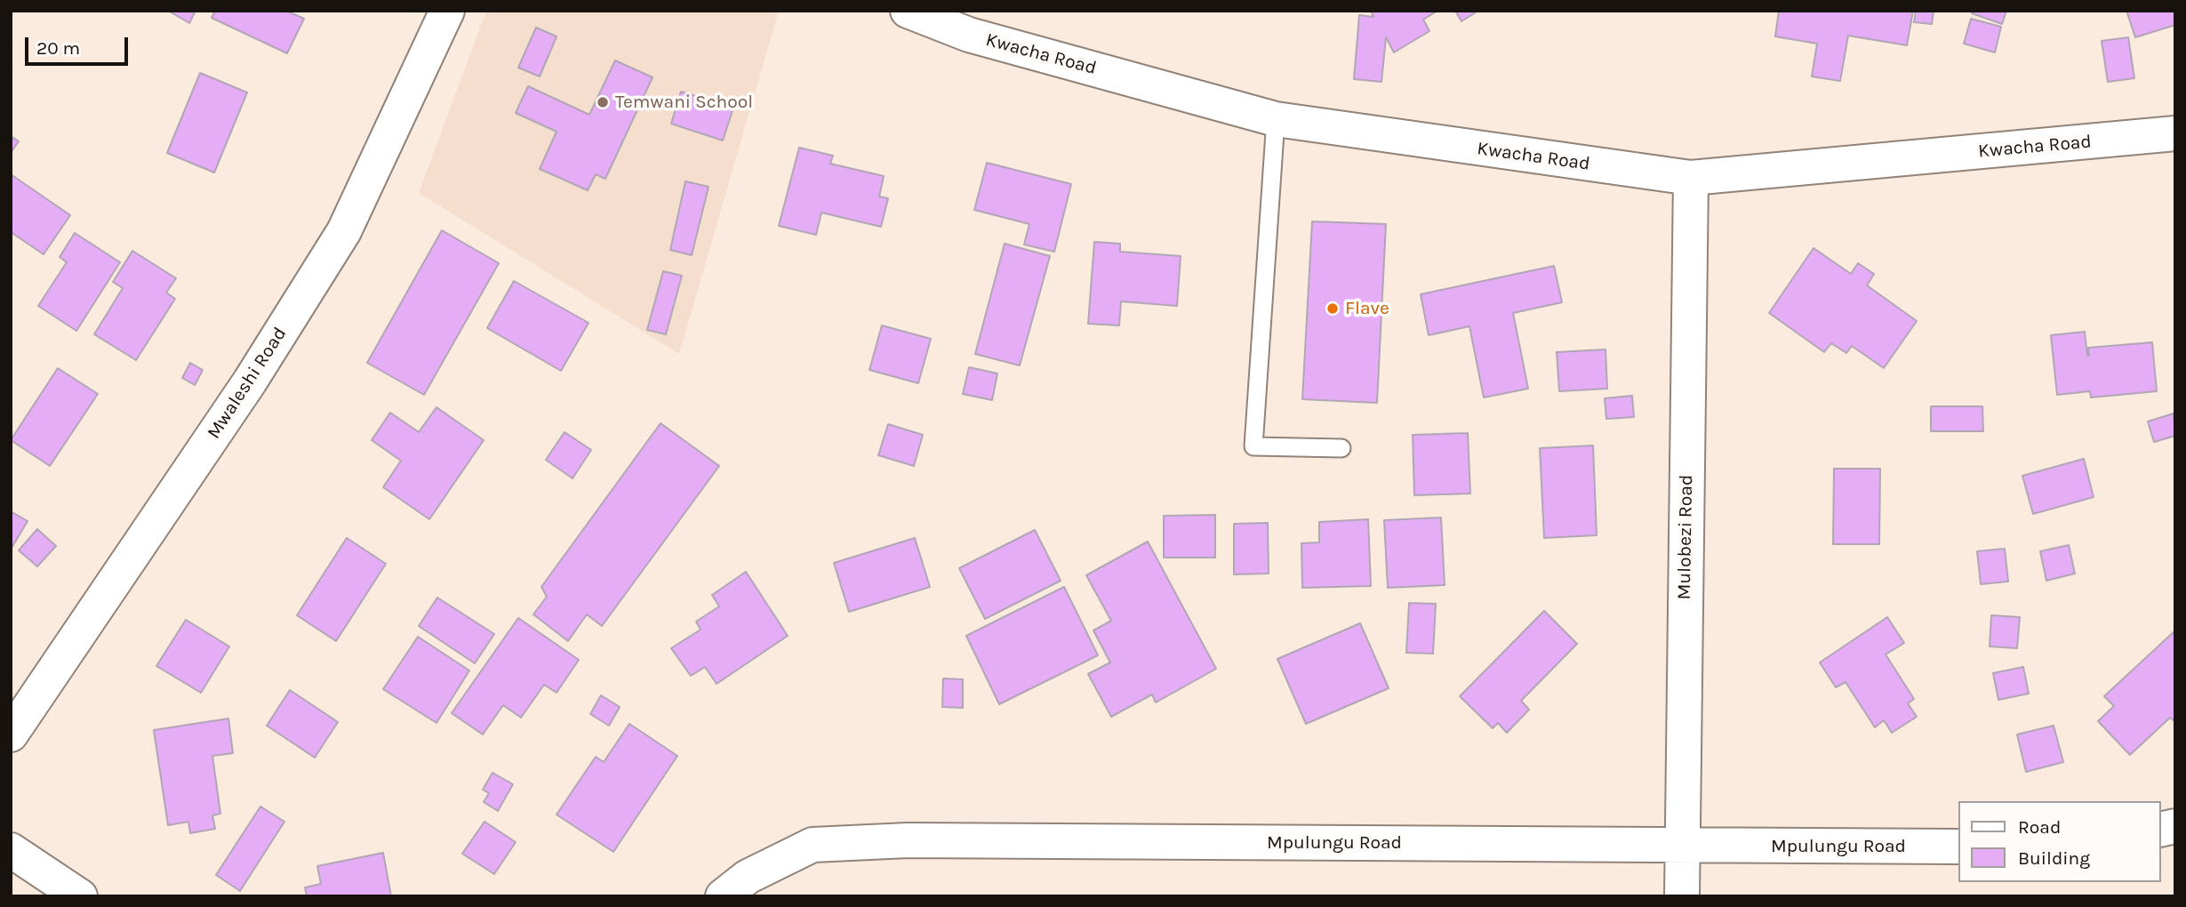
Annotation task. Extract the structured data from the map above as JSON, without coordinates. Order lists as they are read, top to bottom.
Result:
{
  "streets": {
    "street": [
      "Kwacha Road",
      "Mwaleshi Road",
      "Mulobezi Road",
      "Mpulungu Road"
    ]
  },
  "crossings": [
    ["Kwacha Road", "Mulobezi Road"],
    ["Mulobezi Road", "Mpulungu Road"]
  ],
  "places": ["Temwani School", "Flave"],
  "legend": ["Road", "Building"],
  "scale_bar": "20 m"
}
